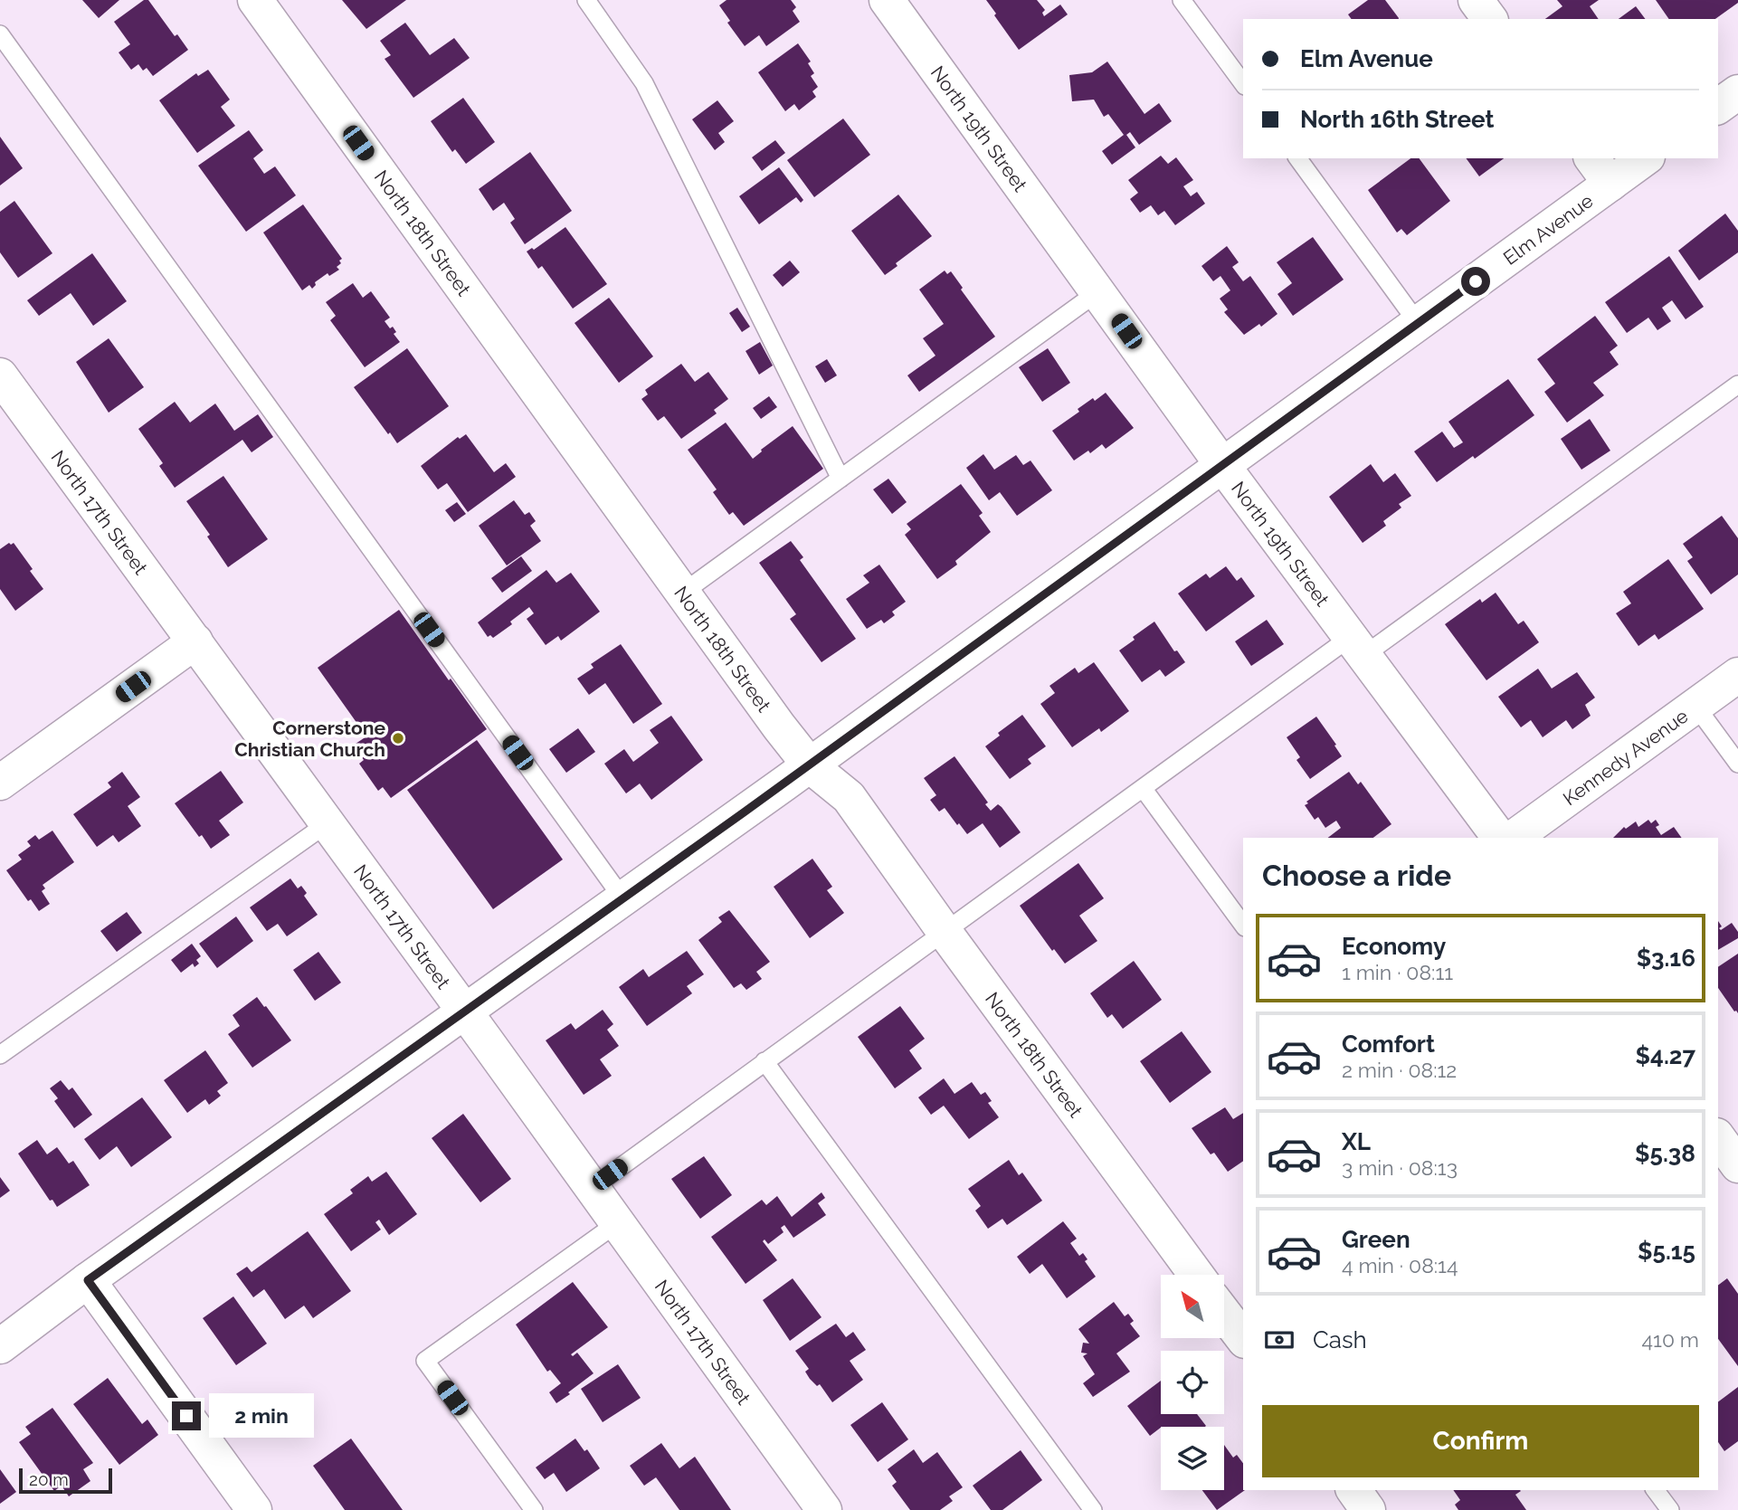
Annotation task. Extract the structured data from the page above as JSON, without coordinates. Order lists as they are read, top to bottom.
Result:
{
  "streets": {
    "street": [
      "North 19th Street",
      "Elm Avenue",
      "North 18th Street",
      "North 17th Street",
      "Kennedy Avenue"
    ]
  },
  "crossings": [
    ["North 19th Street", "Elm Avenue"],
    ["Elm Avenue", "North 18th Street"],
    ["Elm Avenue", "North 17th Street"]
  ],
  "places": ["Cornerstone Christian Church"],
  "scale_bar": "20 m",
  "north": "top left",
  "page": {
    "banner": ["Elm Avenue", "North 16th Street"],
    "heading": "Choose a ride",
    "list": [
      {
        "name": "Economy",
        "note": "1 min · 08:11",
        "value": "$3.16"
      },
      {
        "name": "Comfort",
        "note": "2 min · 08:12",
        "value": "$4.27"
      },
      {
        "name": "XL",
        "note": "3 min · 08:13",
        "value": "$5.38"
      },
      {
        "name": "Green",
        "note": "4 min · 08:14",
        "value": "$5.15"
      }
    ],
    "pay": ["Cash", "410 m"],
    "buttons": "Confirm",
    "bubble": "2 min",
    "scale": "20 m"
  }
}
